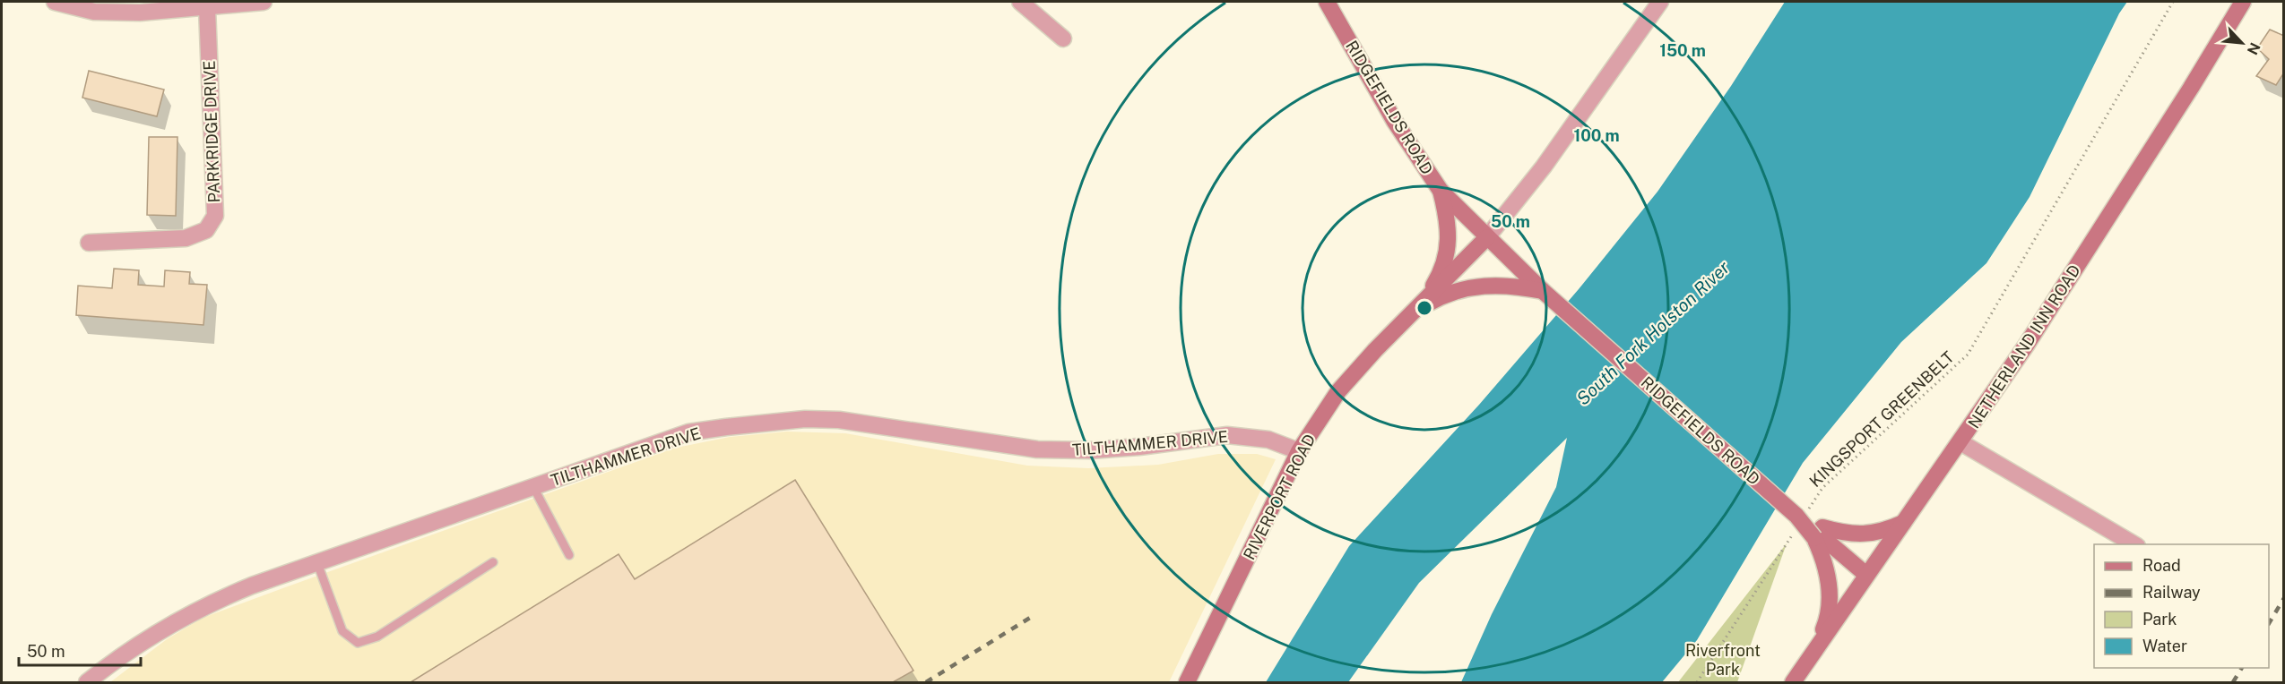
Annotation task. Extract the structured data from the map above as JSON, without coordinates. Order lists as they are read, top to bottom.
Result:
{
  "streets": {
    "main road": ["RIDGEFIELDS ROAD", "NETHERLAND INN ROAD", "RIVERPORT ROAD"],
    "street": ["PARKRIDGE DRIVE", "TILTHAMMER DRIVE"],
    "path": ["KINGSPORT GREENBELT"]
  },
  "crossings": [
    ["RIDGEFIELDS ROAD", "NETHERLAND INN ROAD"],
    ["RIDGEFIELDS ROAD", "KINGSPORT GREENBELT"],
    ["RIDGEFIELDS ROAD", "RIVERPORT ROAD"],
    ["TILTHAMMER DRIVE", "RIVERPORT ROAD"]
  ],
  "water": ["South Fork Holston River"],
  "parks": ["Riverfront Park"],
  "legend": [
    "Road",
    "Railway",
    "Park",
    "Water"
  ],
  "scale_bar": "50 m",
  "north": "bottom right",
  "rings": ["150 m", "100 m", "50 m"]
}
